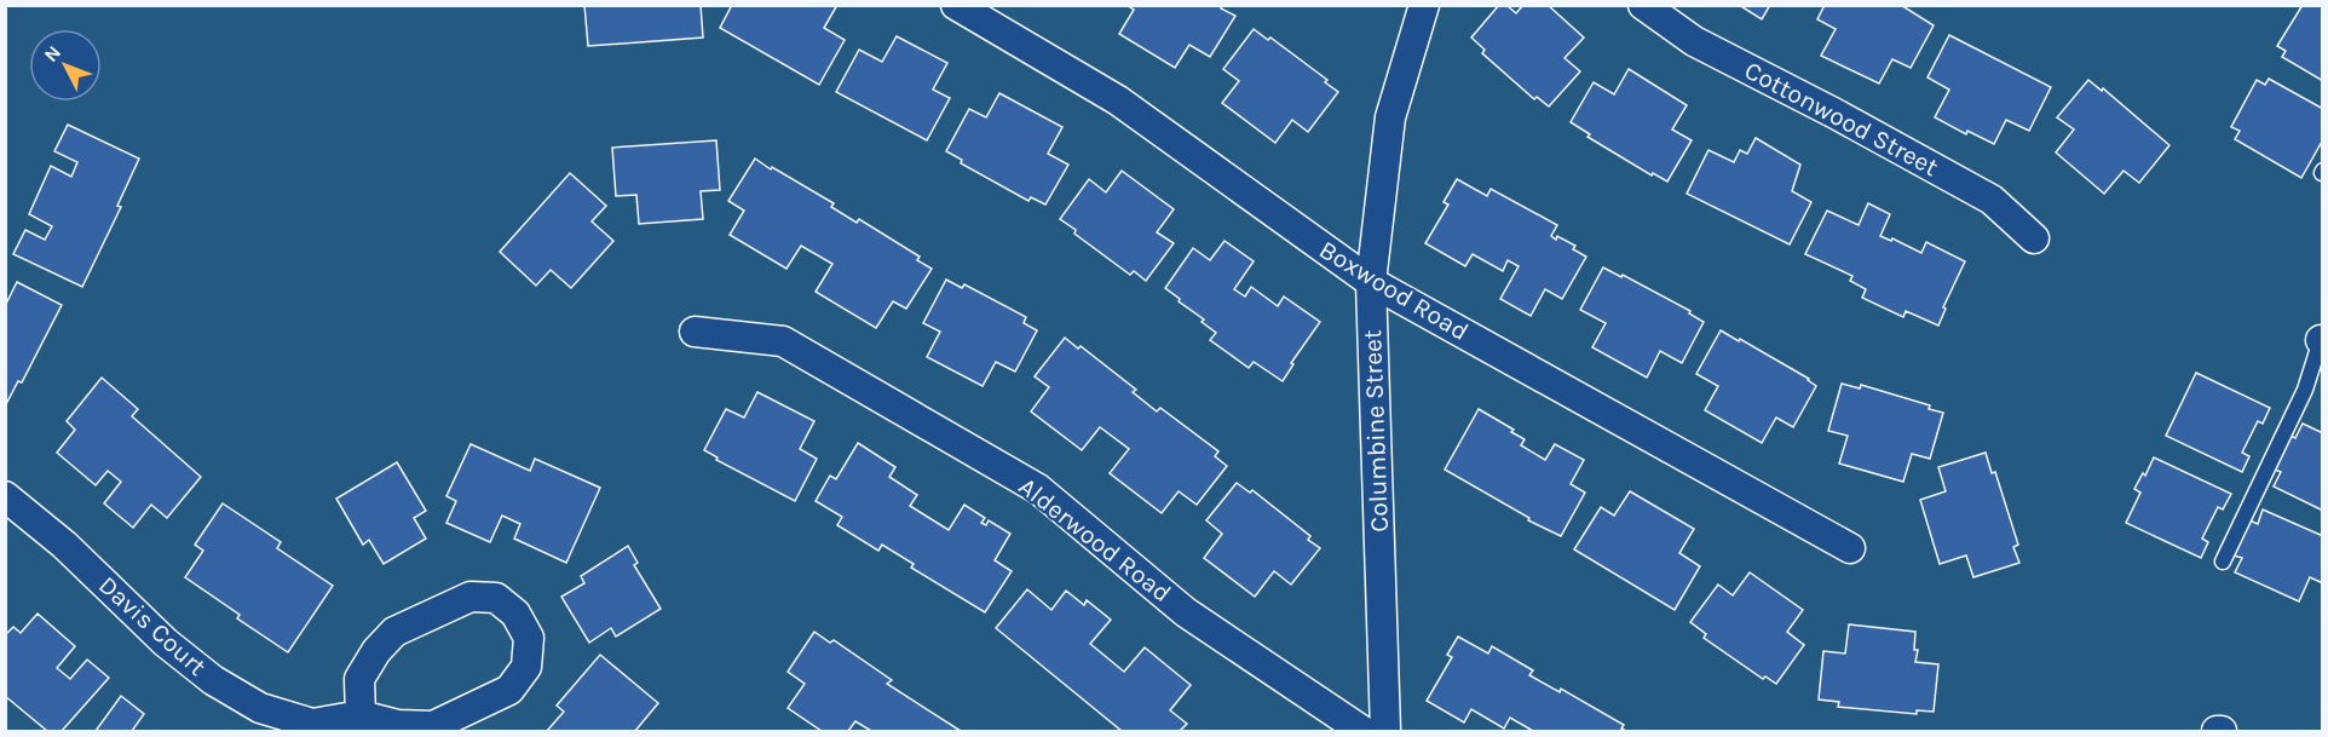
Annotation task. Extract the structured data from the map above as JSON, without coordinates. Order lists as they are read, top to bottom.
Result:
{
  "streets": {
    "street": [
      "Cottonwood Street",
      "Boxwood Road",
      "Columbine Street",
      "Alderwood Road",
      "Davis Court"
    ]
  },
  "crossings": [
    ["Boxwood Road", "Columbine Street"]
  ],
  "north": "top left"
}
